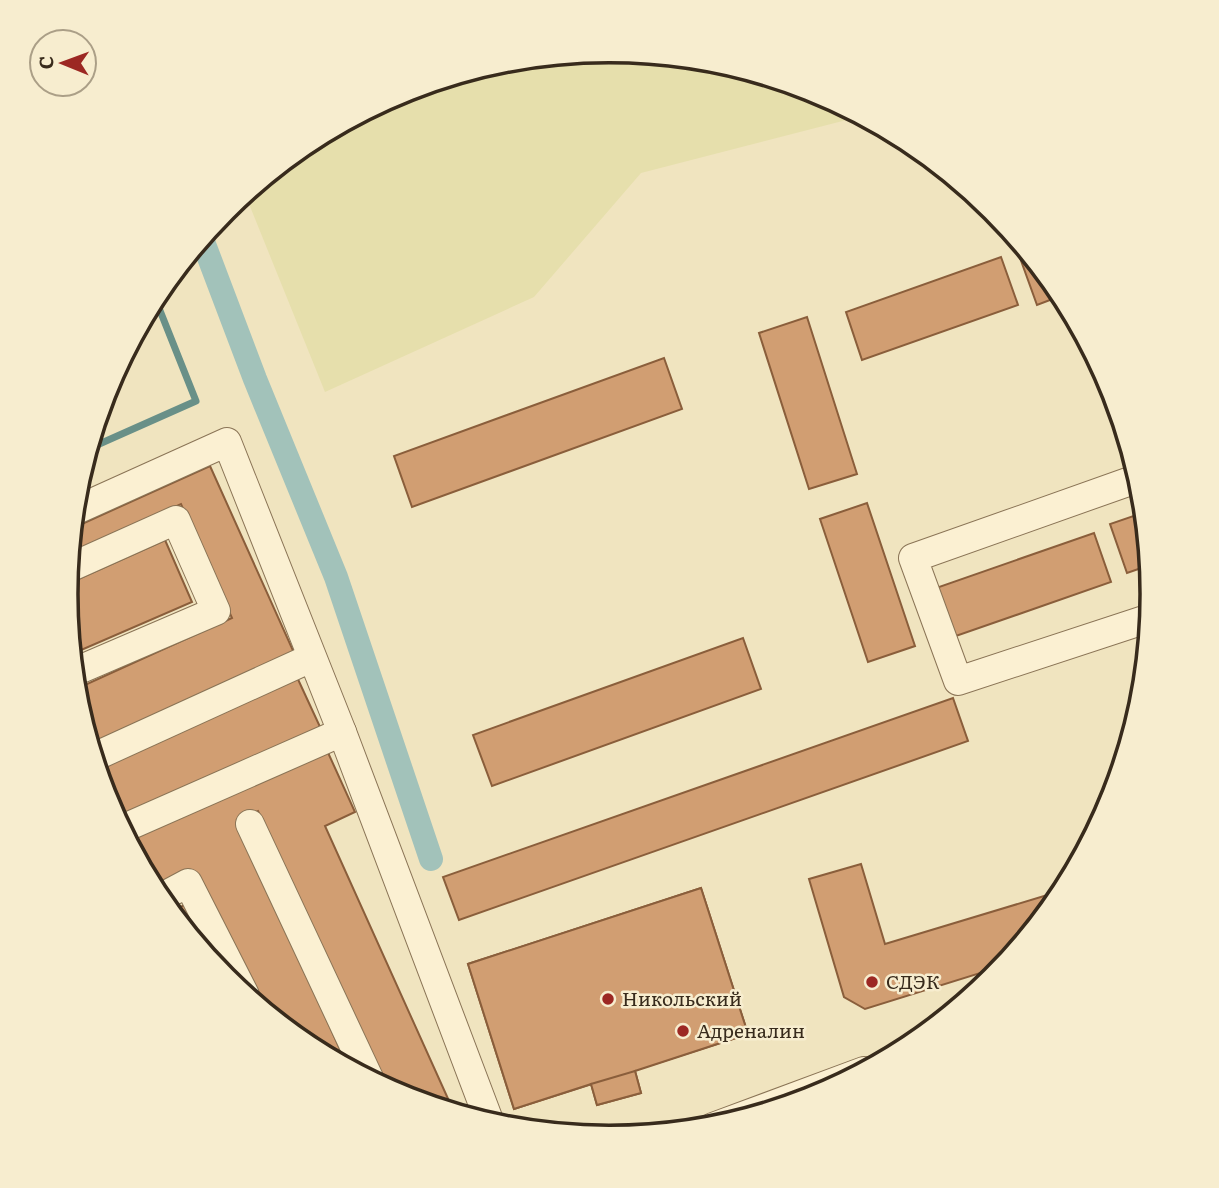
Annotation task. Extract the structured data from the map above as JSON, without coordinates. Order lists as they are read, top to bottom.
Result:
{
  "places": ["СДЭК", "Никольский", "Адреналин"],
  "north": "left"
}
